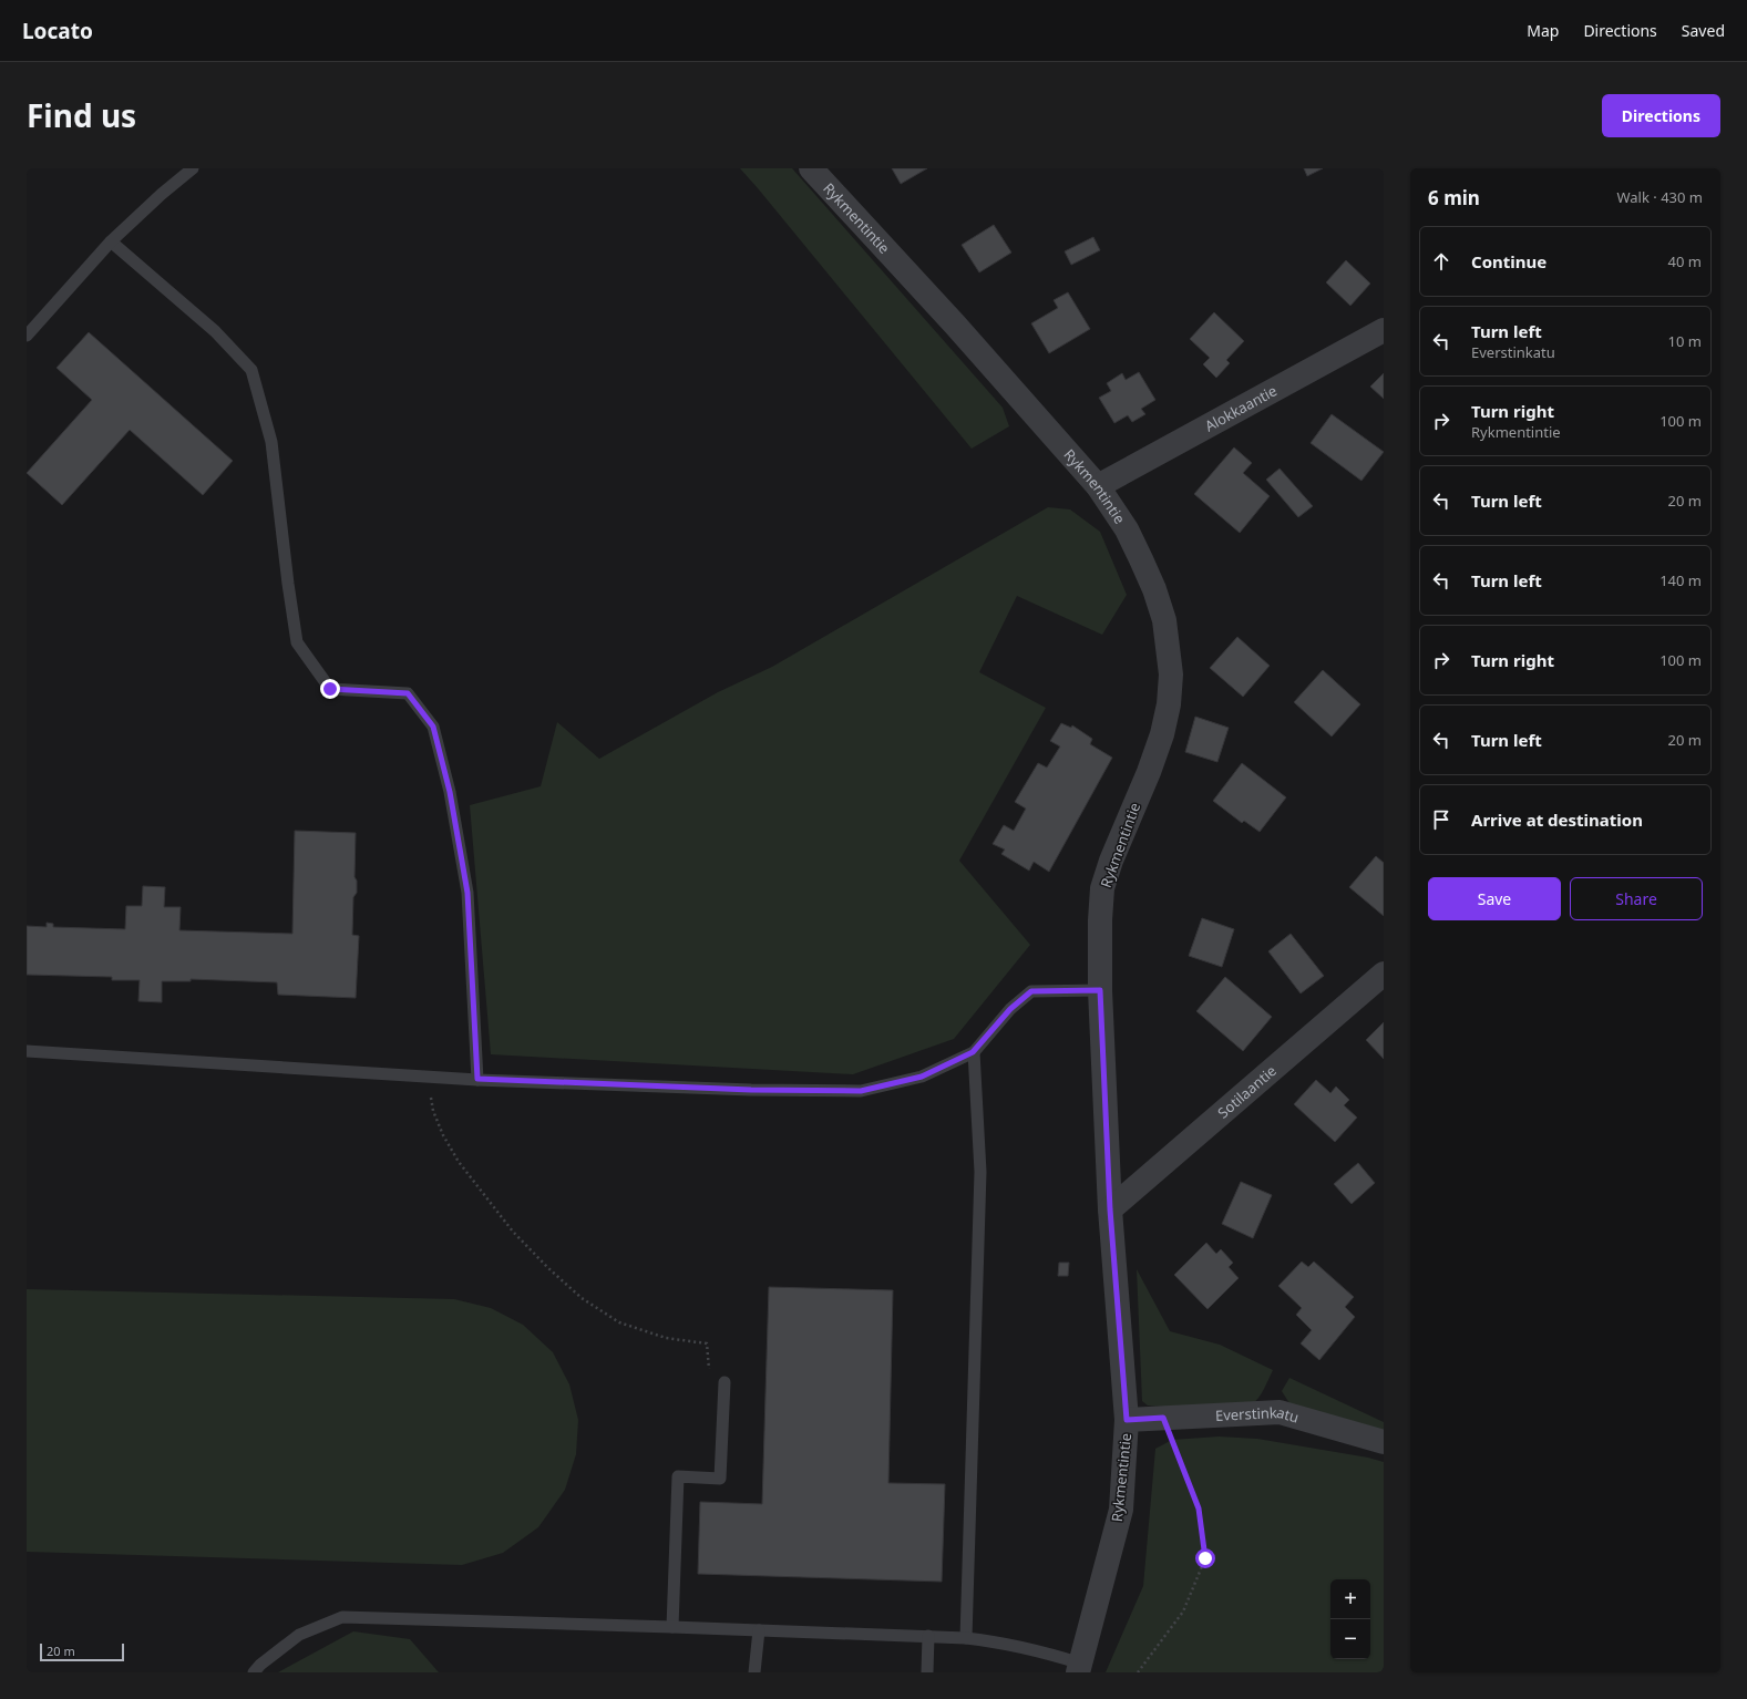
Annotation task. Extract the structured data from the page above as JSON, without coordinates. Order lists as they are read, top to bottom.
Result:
{
  "streets": {
    "street": [
      "Rykmentintie",
      "Alokkaantie",
      "Sotilaantie",
      "Everstinkatu"
    ]
  },
  "crossings": [
    ["Rykmentintie", "Alokkaantie"],
    ["Rykmentintie", "Sotilaantie"],
    ["Rykmentintie", "Everstinkatu"]
  ],
  "scale_bar": "20 m",
  "page": {
    "header": "Locato",
    "nav": ["Map", "Directions", "Saved"],
    "title": "Find us",
    "buttons": [
      "Directions",
      ["Save", "Share"]
    ],
    "heading": ["6 min", "Walk · 430 m"],
    "list": [
      ["Continue", "40 m"],
      ["Turn left", "Everstinkatu", "10 m"],
      ["Turn right", "Rykmentintie", "100 m"],
      ["Turn left", "20 m"],
      ["Turn left", "140 m"],
      ["Turn right", "100 m"],
      ["Turn left", "20 m"],
      "Arrive at destination"
    ],
    "map_buttons": ["+", "−"],
    "scale": "20 m"
  }
}
